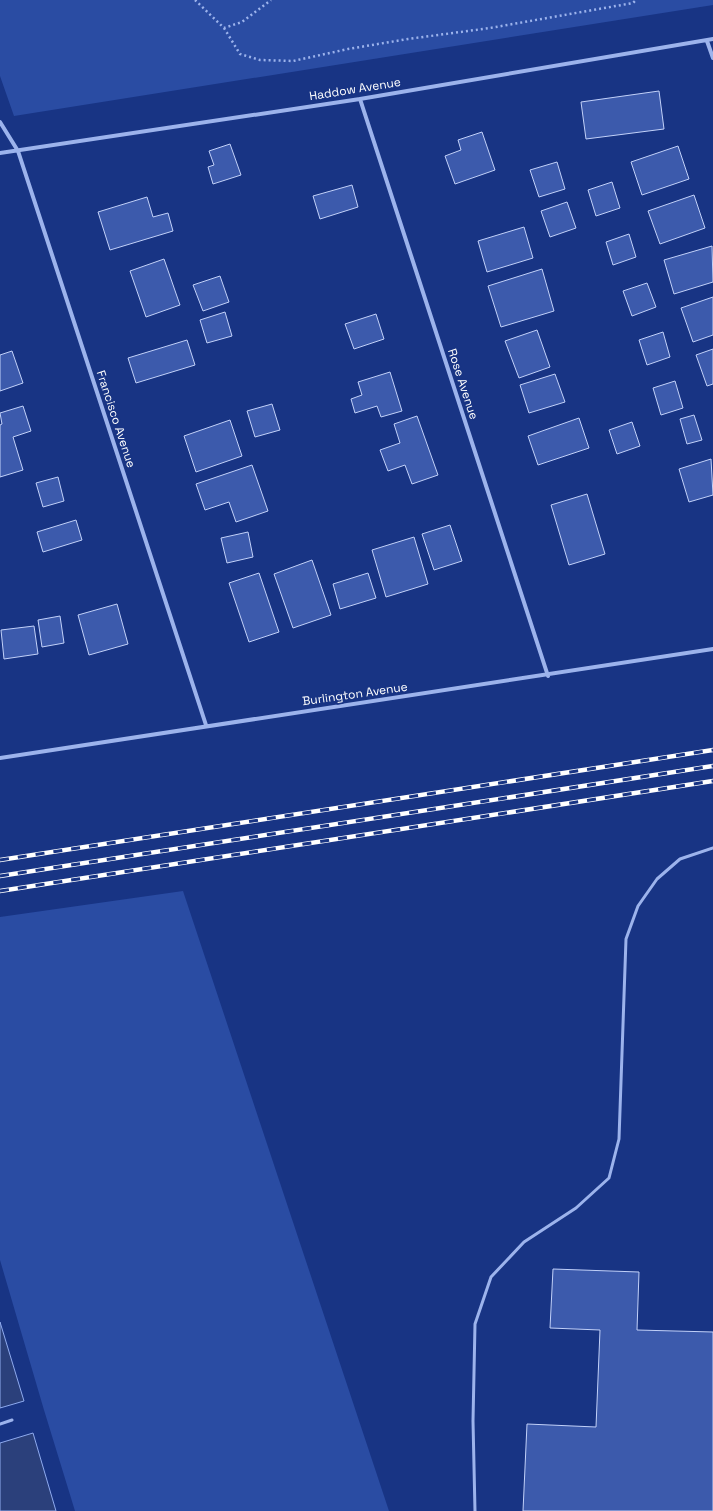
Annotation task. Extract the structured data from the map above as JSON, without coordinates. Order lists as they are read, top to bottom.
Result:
{
  "streets": {
    "street": [
      "Haddow Avenue",
      "Rose Avenue",
      "Francisco Avenue",
      "Burlington Avenue"
    ]
  },
  "crossings": [
    ["Haddow Avenue", "Rose Avenue"],
    ["Haddow Avenue", "Francisco Avenue"],
    ["Rose Avenue", "Burlington Avenue"],
    ["Francisco Avenue", "Burlington Avenue"]
  ]
}
